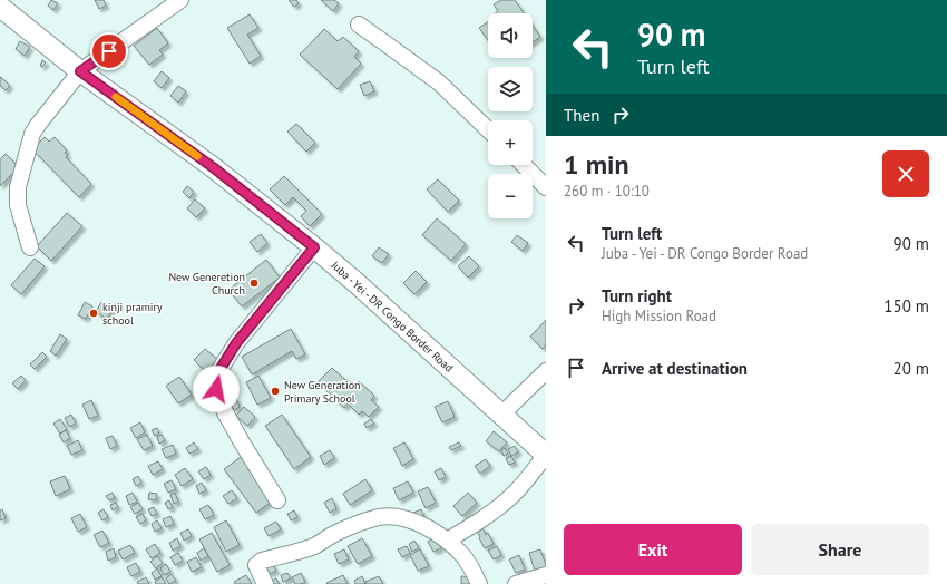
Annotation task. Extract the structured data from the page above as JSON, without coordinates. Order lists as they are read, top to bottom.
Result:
{
  "streets": {
    "main road": ["Juba - Yei - DR Congo Border Road"]
  },
  "places": ["New Generetion Church", "kinji pramiry school", "New Generation Primary School"],
  "page": {
    "turn": ["90 m", "Turn left"],
    "map_buttons": ["+", "−"],
    "then": "Then",
    "heading": ["1 min", "260 m · 10:10"],
    "list": [
      {
        "name": "Turn left",
        "note": "Juba - Yei - DR Congo Border Road",
        "value": "90 m"
      },
      {
        "name": "Turn right",
        "note": "High Mission Road",
        "value": "150 m"
      },
      {
        "name": "Arrive at destination",
        "value": "20 m"
      }
    ],
    "buttons": ["Exit", "Share"]
  }
}
